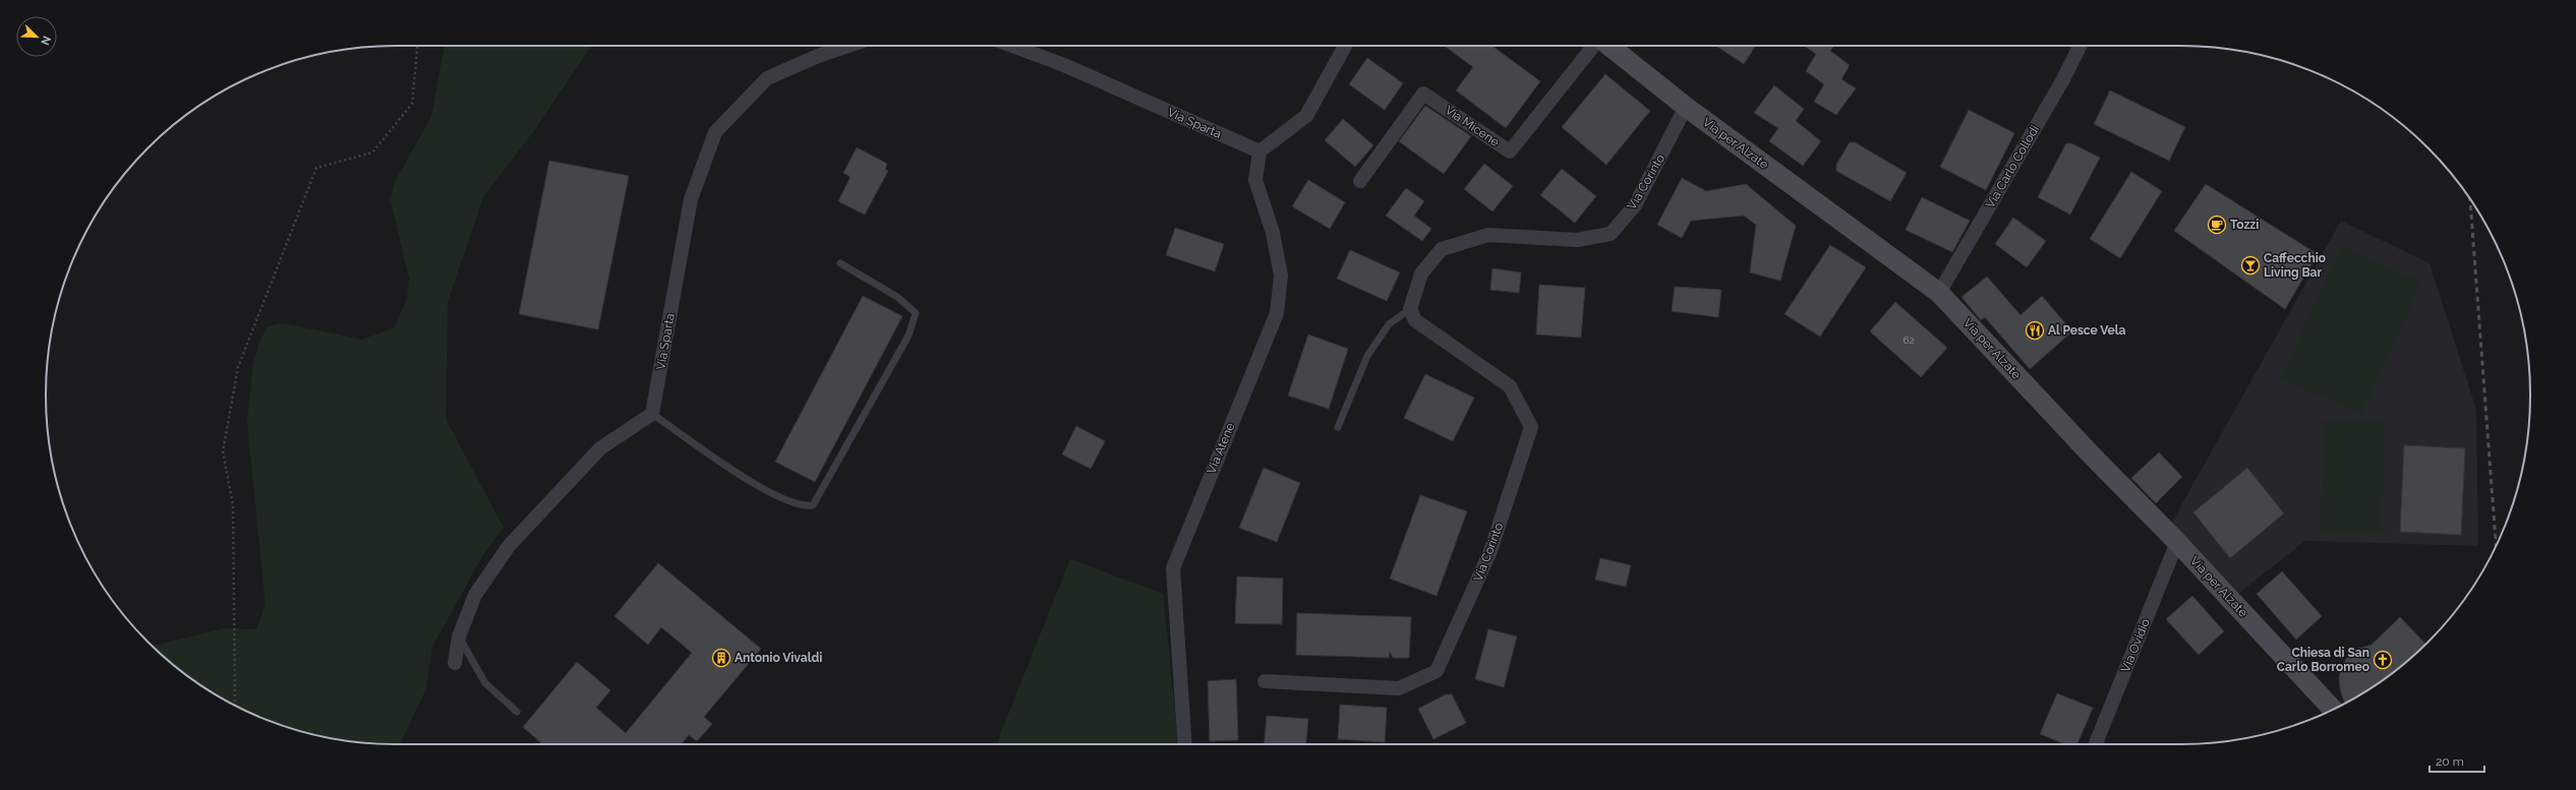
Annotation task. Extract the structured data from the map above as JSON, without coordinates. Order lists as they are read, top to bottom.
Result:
{
  "streets": {
    "street": [
      "Via Sparta",
      "Via Micene",
      "Via per Alzate",
      "Via Carlo Collodi",
      "Via Corinto",
      "Via Atene",
      "Via Ovidio"
    ]
  },
  "crossings": [
    ["Via Sparta", "Via Atene"],
    ["Via per Alzate", "Via Carlo Collodi"],
    ["Via per Alzate", "Via Corinto"],
    ["Via per Alzate", "Via Ovidio"]
  ],
  "places": {
    "cafe": ["Tozzi"],
    "bar": ["Caffecchio Living Bar"],
    "restaurant": ["Al Pesce Vela"],
    "building": ["Antonio Vivaldi"],
    "church": ["Chiesa di San Carlo Borromeo"]
  },
  "house_numbers": ["62"],
  "scale_bar": "20 m",
  "north": "bottom right"
}
